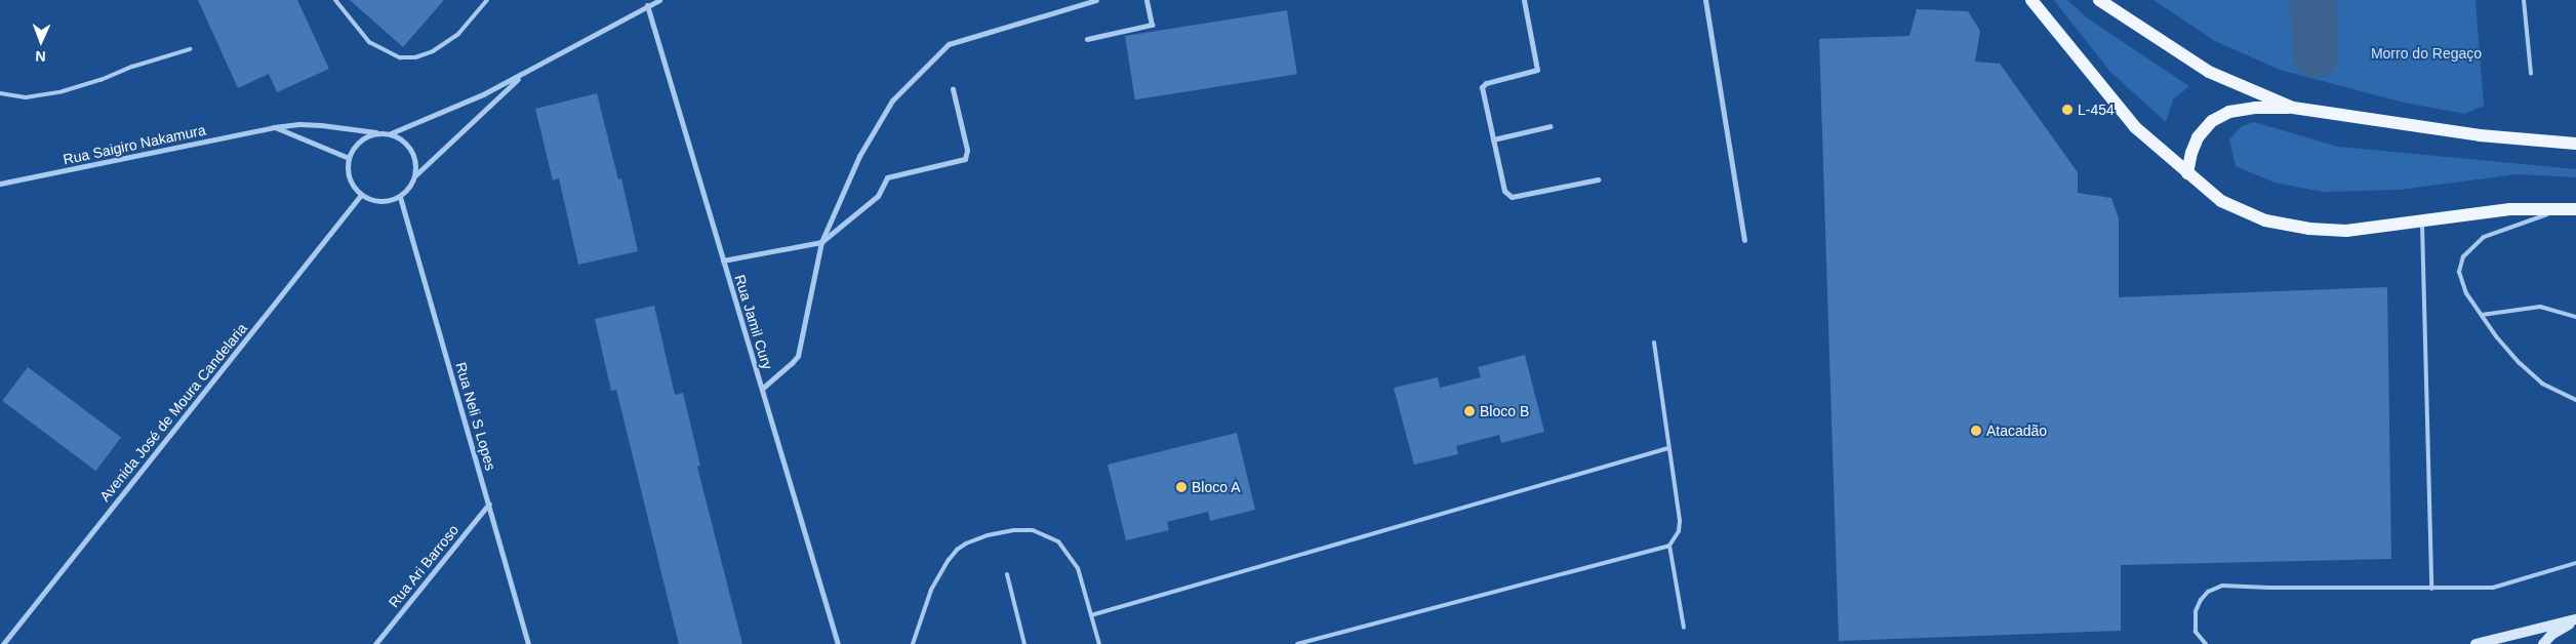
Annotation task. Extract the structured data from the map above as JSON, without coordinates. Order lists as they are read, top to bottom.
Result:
{
  "streets": {
    "street": [
      "Rua Saigiro Nakamura",
      "Rua Jamil Cury",
      "Avenida José de Moura Candelaria",
      "Rua Neli S Lopes",
      "Rua Ari Barroso"
    ]
  },
  "crossings": [
    ["Rua Saigiro Nakamura", "Avenida José de Moura Candelaria"],
    ["Rua Saigiro Nakamura", "Rua Neli S Lopes"],
    ["Avenida José de Moura Candelaria", "Rua Neli S Lopes"],
    ["Rua Neli S Lopes", "Rua Ari Barroso"]
  ],
  "parks": ["Morro do Regaço"],
  "places": [
    "L-454",
    "Bloco B",
    "Atacadão",
    "Bloco A"
  ],
  "north": "bottom"
}
